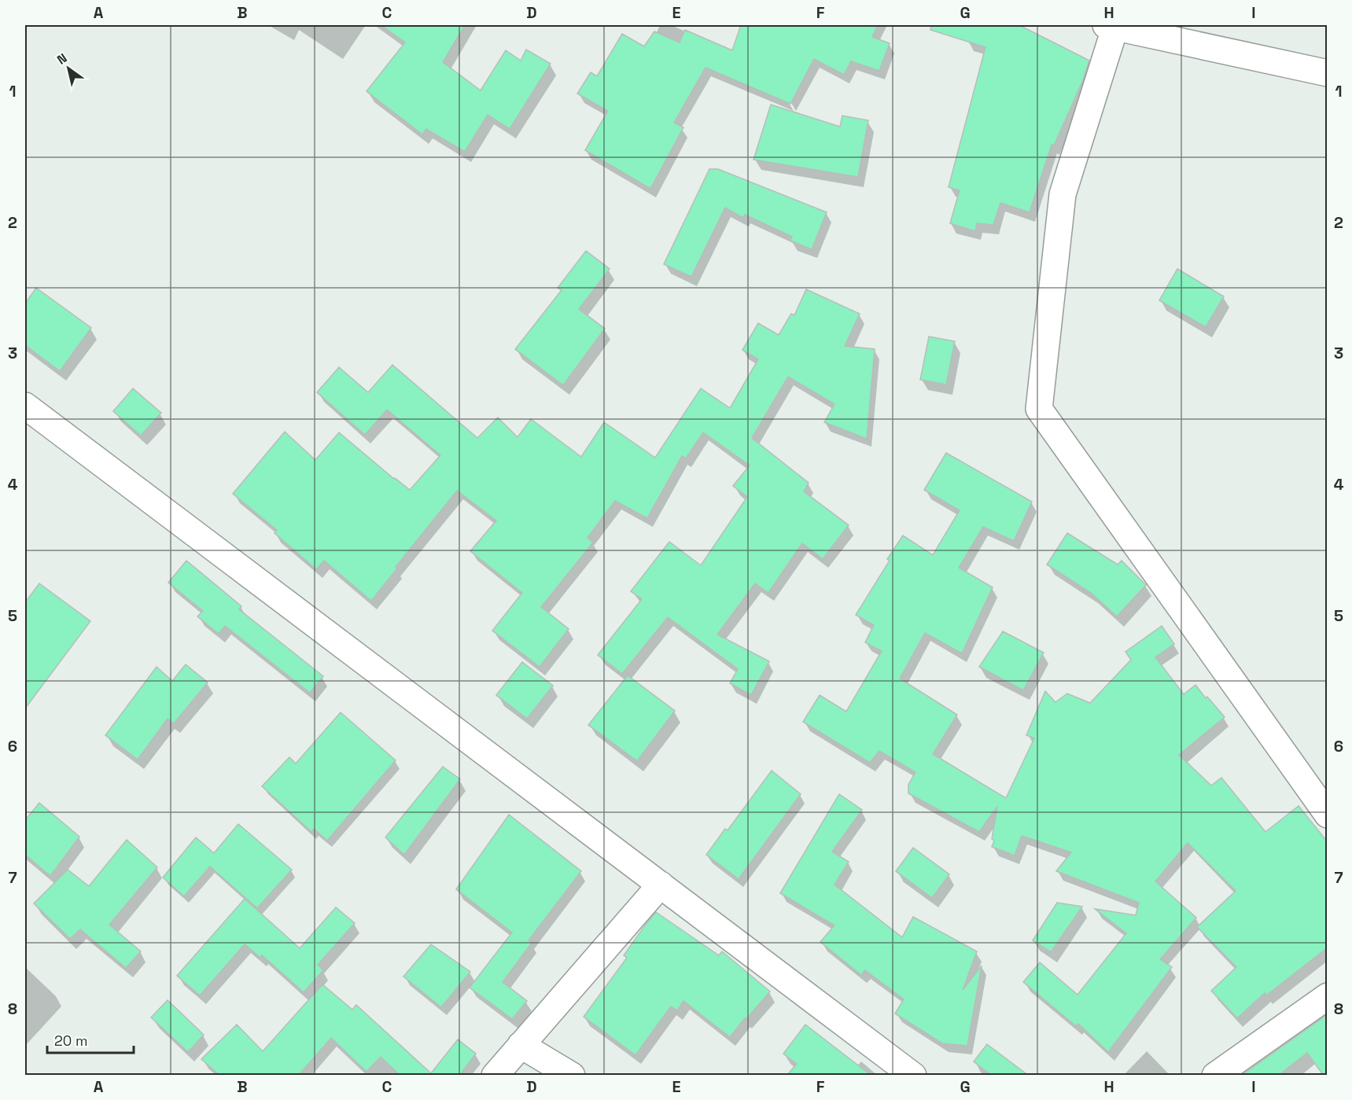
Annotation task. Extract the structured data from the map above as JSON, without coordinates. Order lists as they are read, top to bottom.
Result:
{
  "scale_bar": "20 m",
  "north": "top left",
  "grid": {
    "columns": [
      "A",
      "B",
      "C",
      "D",
      "E",
      "F",
      "G",
      "H",
      "I"
    ],
    "rows": [
      "1",
      "2",
      "3",
      "4",
      "5",
      "6",
      "7",
      "8"
    ]
  }
}
